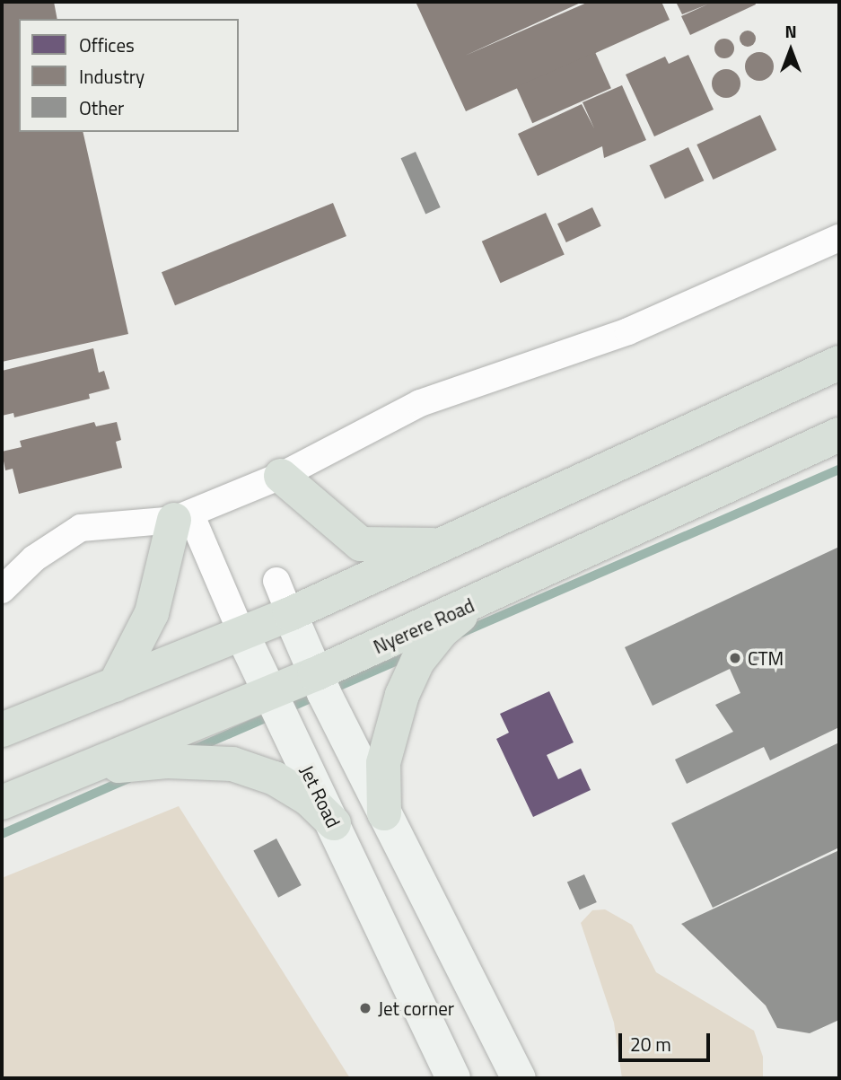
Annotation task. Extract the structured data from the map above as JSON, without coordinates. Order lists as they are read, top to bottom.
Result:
{
  "streets": {
    "highway": ["Nyerere Road"],
    "main road": ["Jet Road"]
  },
  "crossings": [
    ["Nyerere Road", "Jet Road"]
  ],
  "places": ["CTM", "Jet corner"],
  "legend": ["Offices", "Industry", "Other"],
  "scale_bar": "20 m",
  "north": "top"
}
